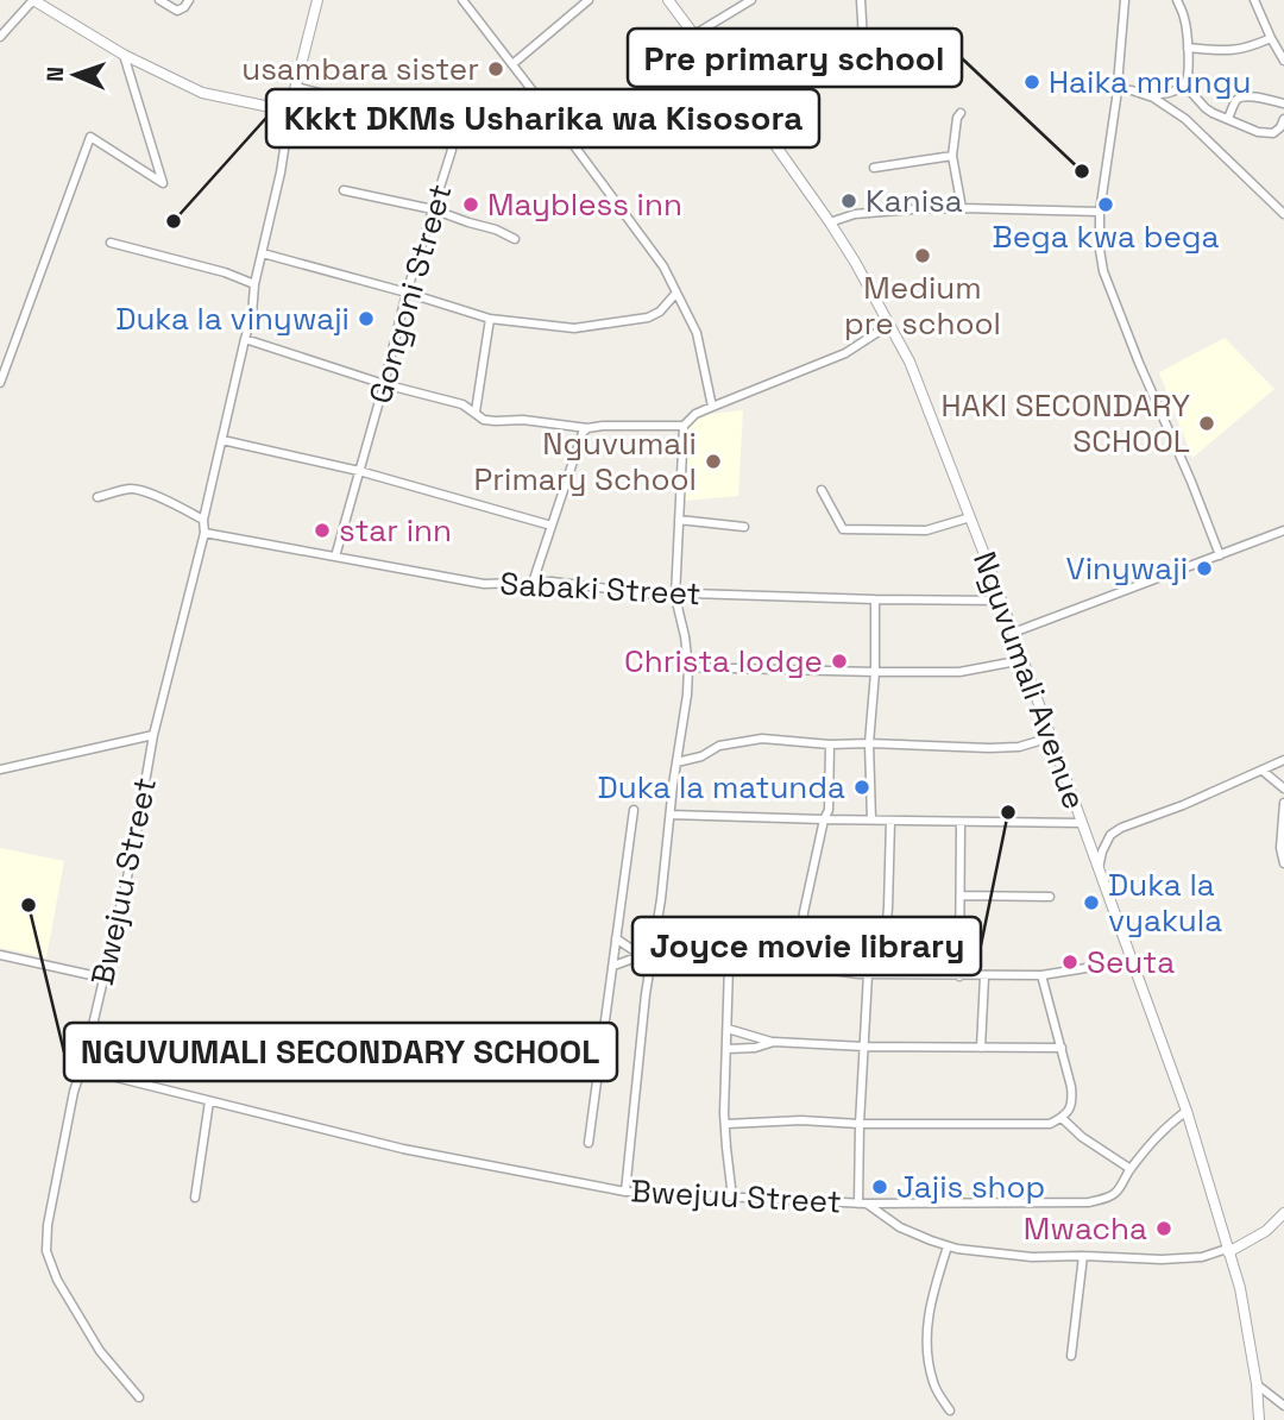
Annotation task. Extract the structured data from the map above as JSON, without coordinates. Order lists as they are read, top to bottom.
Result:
{
  "streets": {
    "street": [
      "Gongoni Street",
      "Sabaki Street",
      "Nguvumali Avenue",
      "Bwejuu Street"
    ]
  },
  "crossings": [
    ["Gongoni Street", "Sabaki Street"],
    ["Gongoni Street", "Bwejuu Street"],
    ["Sabaki Street", "Nguvumali Avenue"],
    ["Sabaki Street", "Bwejuu Street"],
    ["Nguvumali Avenue", "Bwejuu Street"]
  ],
  "places": [
    "usambara sister",
    "Haika mrungu",
    "Pre primary school",
    "Kanisa",
    "Maybless inn",
    "Bega kwa bega",
    "Kkkt DKMs Usharika wa Kisosora",
    "Medium pre school",
    "Duka la vinywaji",
    "HAKI SECONDARY SCHOOL",
    "Nguvumali Primary School",
    "star inn",
    "Vinywaji",
    "Christa lodge",
    "Duka la matunda",
    "Joyce movie library",
    "Duka la vyakula",
    "NGUVUMALI SECONDARY SCHOOL",
    "Seuta",
    "Jajis shop",
    "Mwacha"
  ],
  "north": "left"
}
